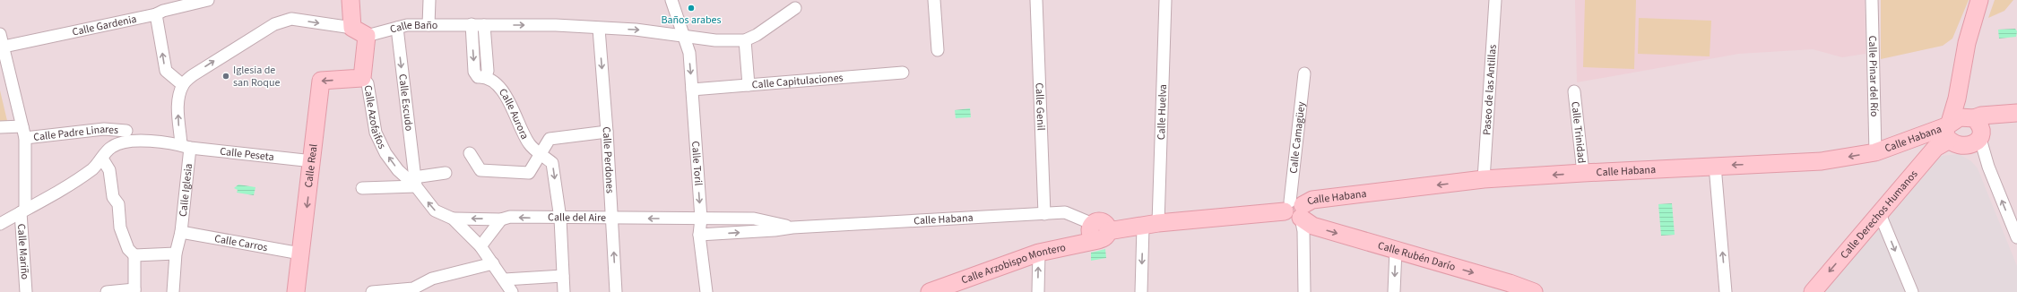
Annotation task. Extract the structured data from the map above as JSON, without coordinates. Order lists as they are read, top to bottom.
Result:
{
  "streets": {
    "street": [
      "Calle Gardenia",
      "Calle Baño",
      "Calle Pinar del Río",
      "Calle Capitulaciones",
      "Paseo de las Antillas",
      "Calle Escudo",
      "Calle Genil",
      "Calle Huelva",
      "Calle Aurora",
      "Calle Azofaifos",
      "Calle Trinidad",
      "Calle Padre Linares",
      "Calle Camagüey",
      "Calle Habana",
      "Calle Peseta",
      "Calle Perdones",
      "Calle Toril",
      "Calle Real",
      "Calle Iglesia",
      "Calle Derechos Humanos",
      "Calle del Aire",
      "Calle Carros",
      "Calle Mariño",
      "Calle Rubén Darío",
      "Calle Arzobispo Montero"
    ]
  },
  "crossings": [
    ["Calle Gardenia", "Calle Mariño"],
    ["Calle Baño", "Calle Escudo"],
    ["Calle Baño", "Calle Aurora"],
    ["Calle Baño", "Calle Azofaifos"],
    ["Calle Baño", "Calle Perdones"],
    ["Calle Baño", "Calle Toril"],
    ["Calle Baño", "Calle Iglesia"],
    ["Calle Pinar del Río", "Calle Habana"],
    ["Calle Capitulaciones", "Calle Toril"],
    ["Paseo de las Antillas", "Calle Habana"],
    ["Calle Escudo", "Calle Azofaifos"],
    ["Calle Genil", "Calle Habana"],
    ["Calle Huelva", "Calle Habana"],
    ["Calle Aurora", "Calle del Aire"],
    ["Calle Azofaifos", "Calle Real"],
    ["Calle Trinidad", "Calle Habana"],
    ["Calle Padre Linares", "Calle Peseta"],
    ["Calle Padre Linares", "Calle Mariño"],
    ["Calle Camagüey", "Calle Habana"],
    ["Calle Camagüey", "Calle Rubén Darío"],
    ["Calle Habana", "Calle Toril"],
    ["Calle Habana", "Calle Derechos Humanos"],
    ["Calle Habana", "Calle del Aire"],
    ["Calle Habana", "Calle Rubén Darío"],
    ["Calle Habana", "Calle Arzobispo Montero"],
    ["Calle Peseta", "Calle Real"],
    ["Calle Peseta", "Calle Iglesia"],
    ["Calle Perdones", "Calle del Aire"],
    ["Calle Toril", "Calle del Aire"],
    ["Calle Real", "Calle Carros"],
    ["Calle Iglesia", "Calle Carros"]
  ],
  "one_way": [
    "Calle Baño",
    "Calle Aurora",
    "Calle Azofaifos",
    "Calle Toril",
    "Calle Real",
    "Calle Derechos Humanos",
    "Calle Rubén Darío"
  ],
  "places": ["Baños arabes", "Iglesia de san Roque"]
}
